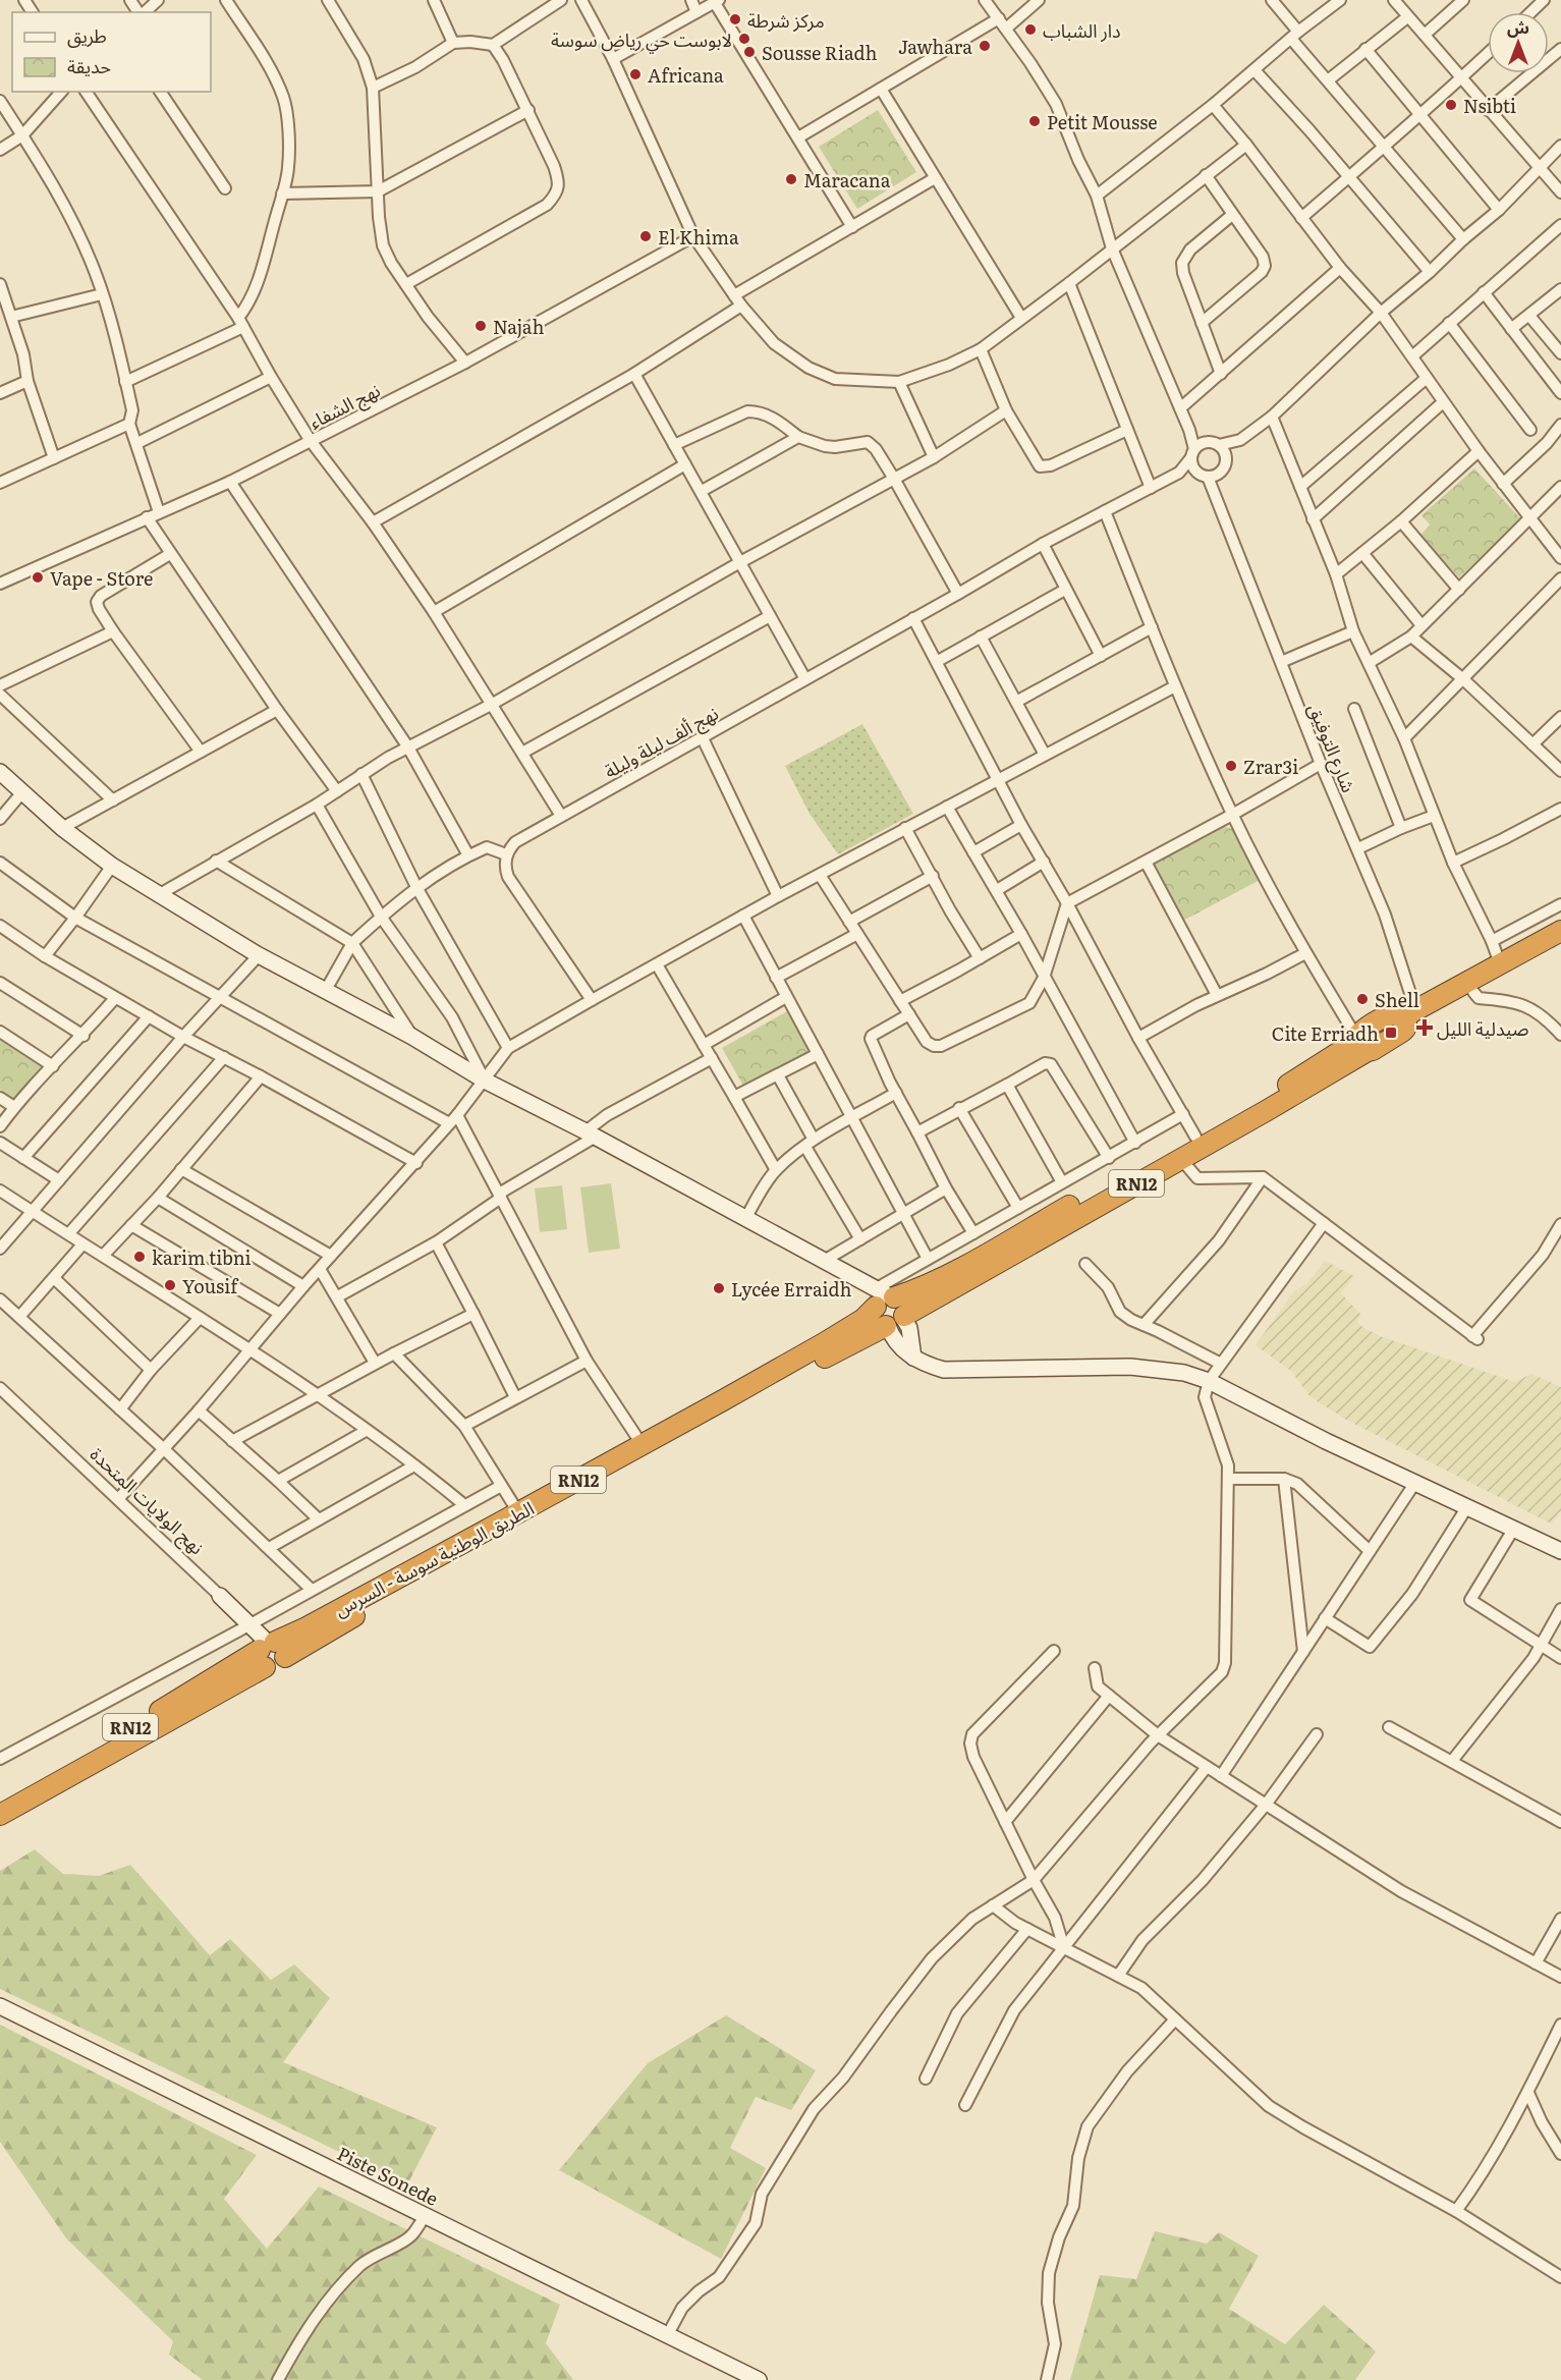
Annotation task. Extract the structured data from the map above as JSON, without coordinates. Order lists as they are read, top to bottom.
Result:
{
  "streets": {
    "highway": ["RN12", "الطريق الوطنية سوسة - السرس"],
    "street": [
      "نهج الشفاء",
      "نهج ألف ليلة وليلة",
      "شارع التوفيق",
      "نهج الولايات المتحدة",
      "Piste Sonede"
    ]
  },
  "crossings": [
    ["شارع التوفيق", "RN12"],
    ["RN12", "الطريق الوطنية سوسة - السرس"],
    ["نهج الولايات المتحدة", "الطريق الوطنية سوسة - السرس"]
  ],
  "places": {
    "other": [
      "مركز شرطة",
      "دار الشباب",
      "لابوست حي رياض سوسة",
      "Jawhara",
      "Sousse Riadh",
      "Africana",
      "Nsibti",
      "Petit Mousse",
      "Maracana",
      "El Khima",
      "Najah",
      "Vape - Store",
      "Zrar3i",
      "Shell",
      "karim tibni",
      "Yousif",
      "Lycée Erraidh"
    ],
    "health": ["صيدلية الليل"],
    "transit": ["Cite Erriadh"]
  },
  "legend": ["طريق", "حديقة"],
  "north": "top"
}
